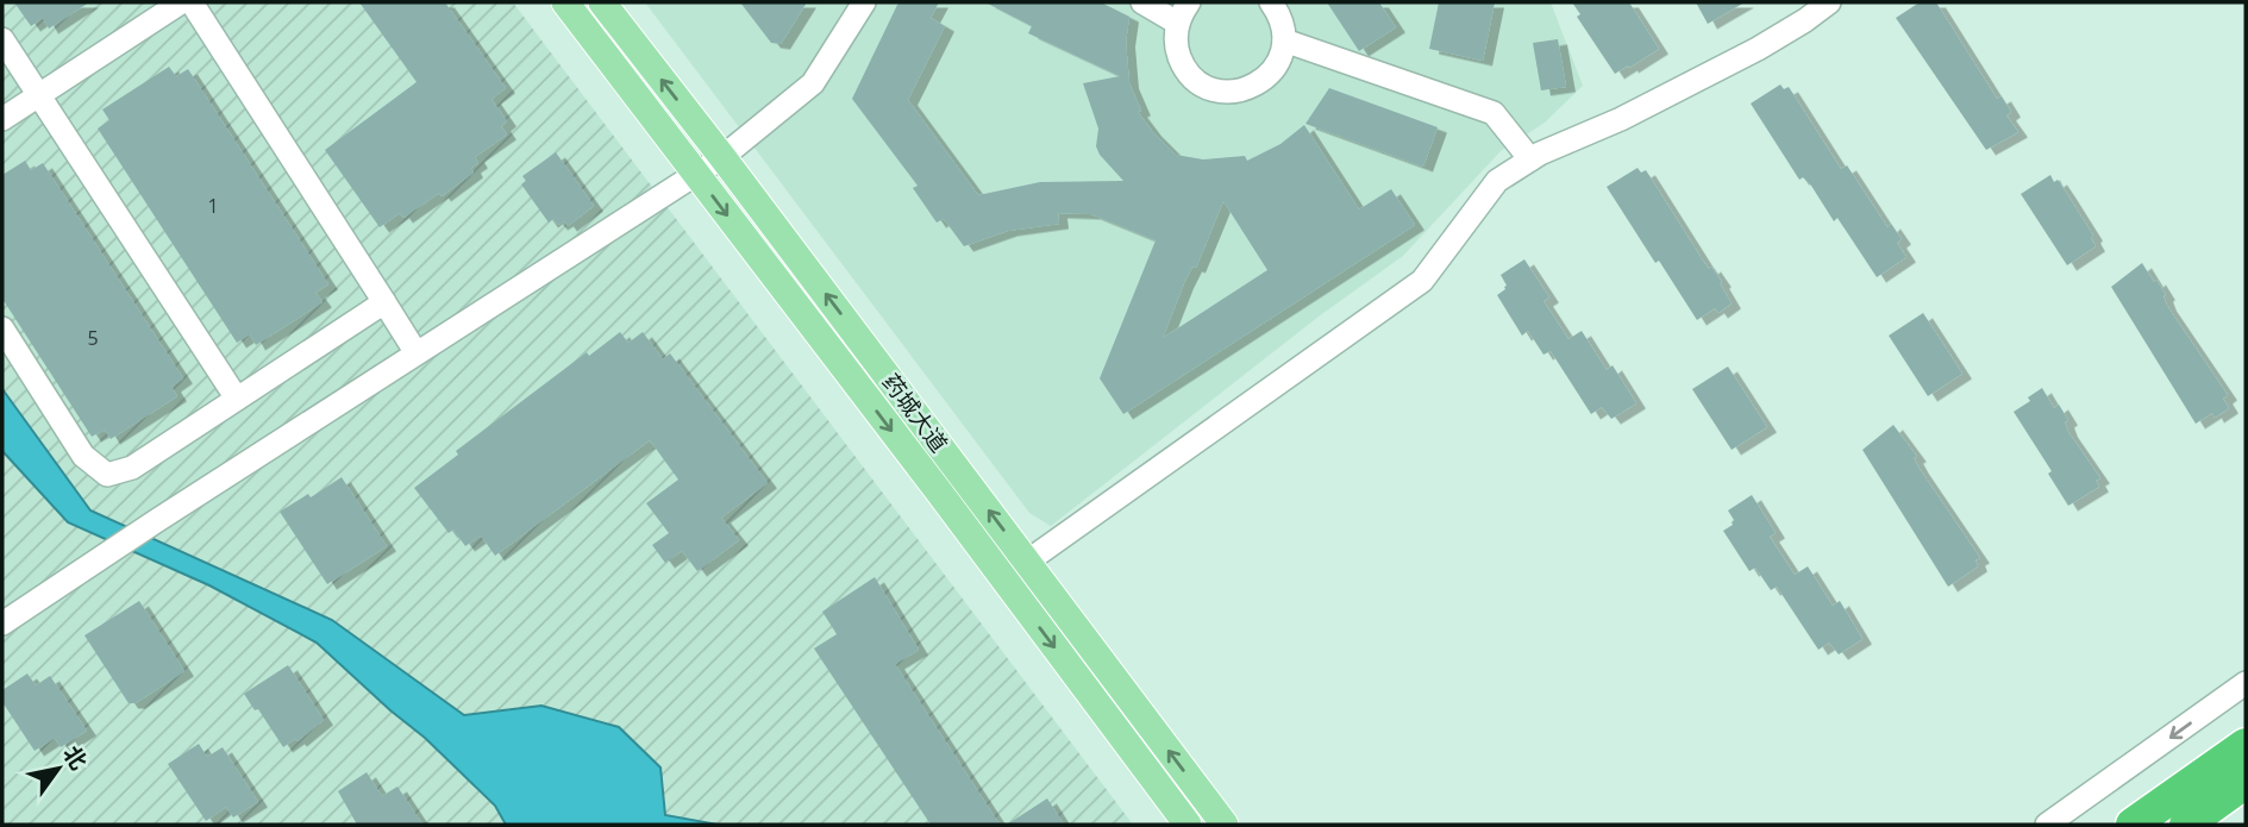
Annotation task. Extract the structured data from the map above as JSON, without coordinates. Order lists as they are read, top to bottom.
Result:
{
  "streets": {
    "main road": ["药城大道"]
  },
  "house_numbers": ["1", "5"],
  "north": "top right"
}
